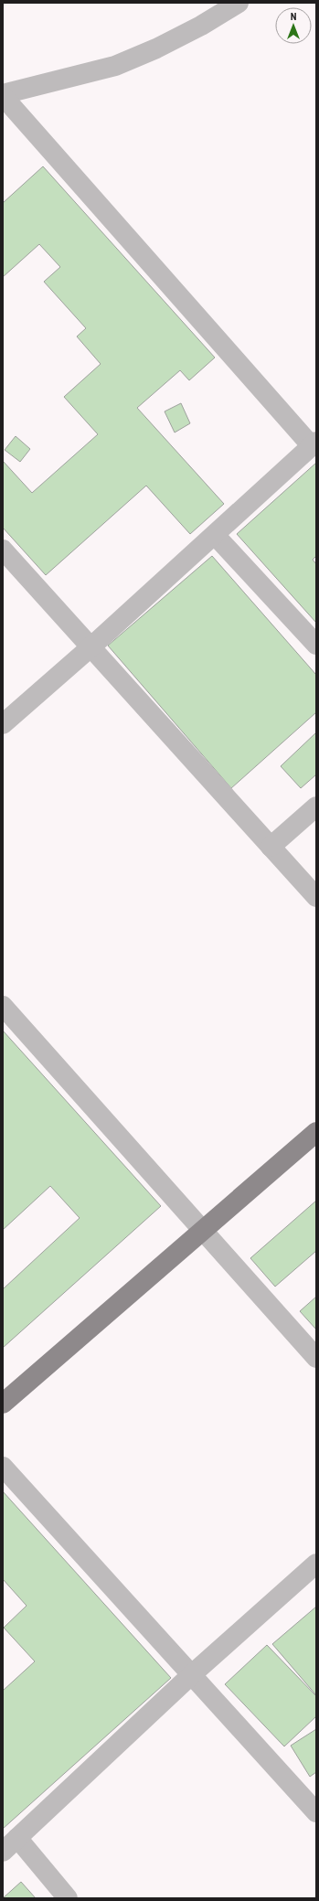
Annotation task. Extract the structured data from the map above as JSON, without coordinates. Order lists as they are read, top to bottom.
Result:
{
  "north": "top"
}
